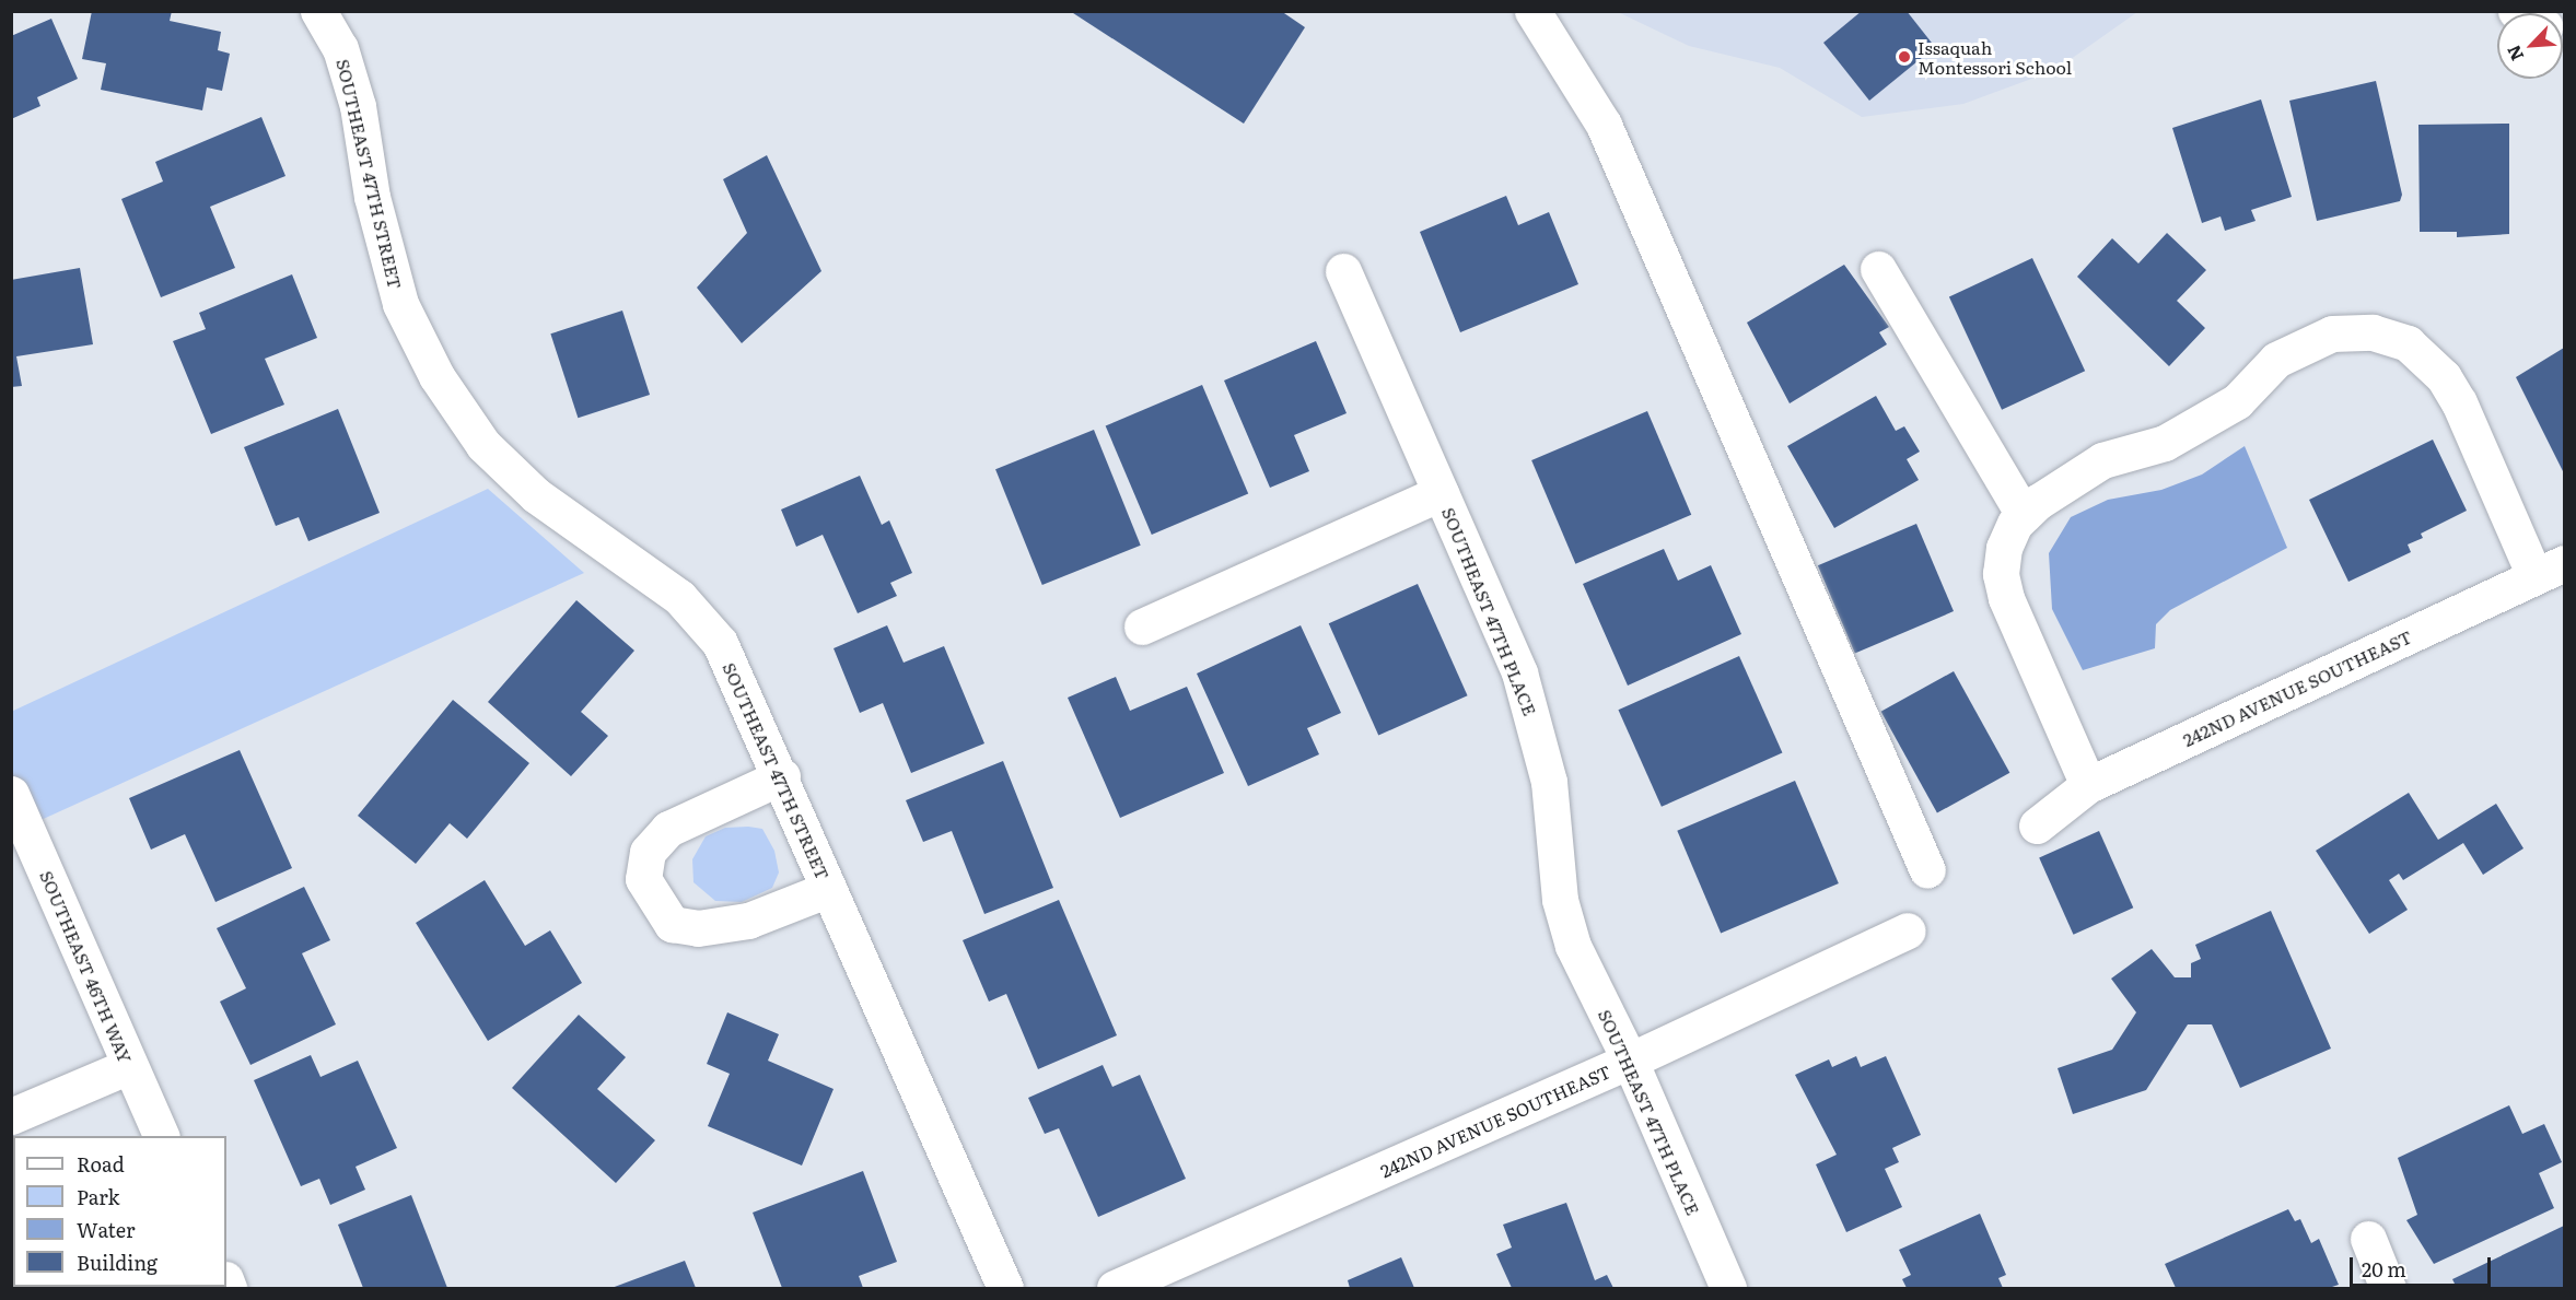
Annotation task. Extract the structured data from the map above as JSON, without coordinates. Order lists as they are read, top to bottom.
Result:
{
  "streets": {
    "street": [
      "SOUTHEAST 47TH STREET",
      "SOUTHEAST 47TH PLACE",
      "242ND AVENUE SOUTHEAST",
      "SOUTHEAST 46TH WAY"
    ]
  },
  "crossings": [
    ["SOUTHEAST 47TH PLACE", "242ND AVENUE SOUTHEAST"]
  ],
  "places": ["Issaquah Montessori School"],
  "legend": [
    "Road",
    "Park",
    "Water",
    "Building"
  ],
  "scale_bar": "20 m",
  "north": "bottom left"
}
